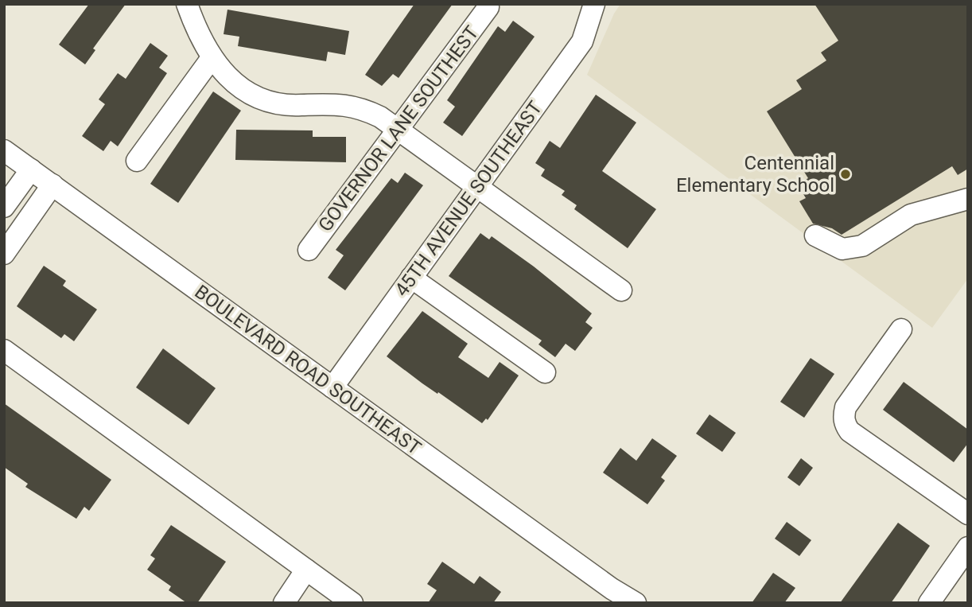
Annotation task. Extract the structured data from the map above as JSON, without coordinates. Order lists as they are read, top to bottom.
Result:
{
  "streets": {
    "street": ["GOVERNOR LANE SOUTHEST", "45TH AVENUE SOUTHEAST", "BOULEVARD ROAD SOUTHEAST"]
  },
  "crossings": [
    ["45TH AVENUE SOUTHEAST", "BOULEVARD ROAD SOUTHEAST"]
  ],
  "places": ["Centennial Elementary School"]
}
